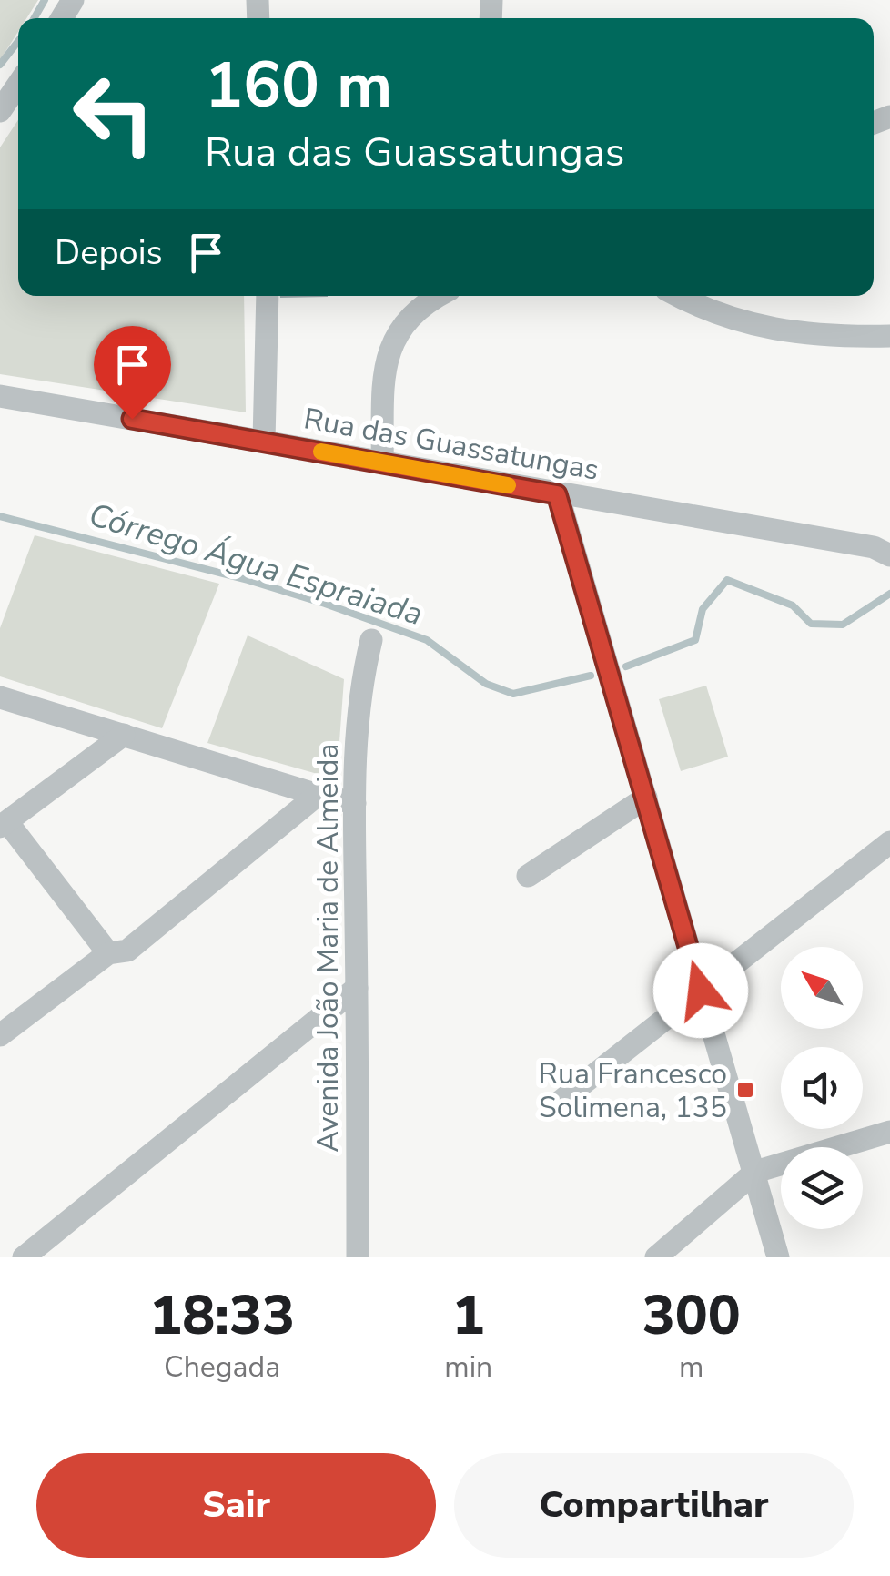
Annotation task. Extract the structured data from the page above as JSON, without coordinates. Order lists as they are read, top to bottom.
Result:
{
  "streets": {
    "street": ["Rua das Guassatungas", "Avenida João Maria de Almeida"]
  },
  "water": ["Córrego Água Espraiada"],
  "places": {
    "transit": ["Rua Francesco Solimena, 135"]
  },
  "north": "top left",
  "page": {
    "turn": ["160 m", "Rua das Guassatungas"],
    "then": "Depois",
    "eta": [
      "18:33",
      "Chegada",
      "1",
      "min",
      "300",
      "m"
    ],
    "buttons": ["Sair", "Compartilhar"]
  }
}
